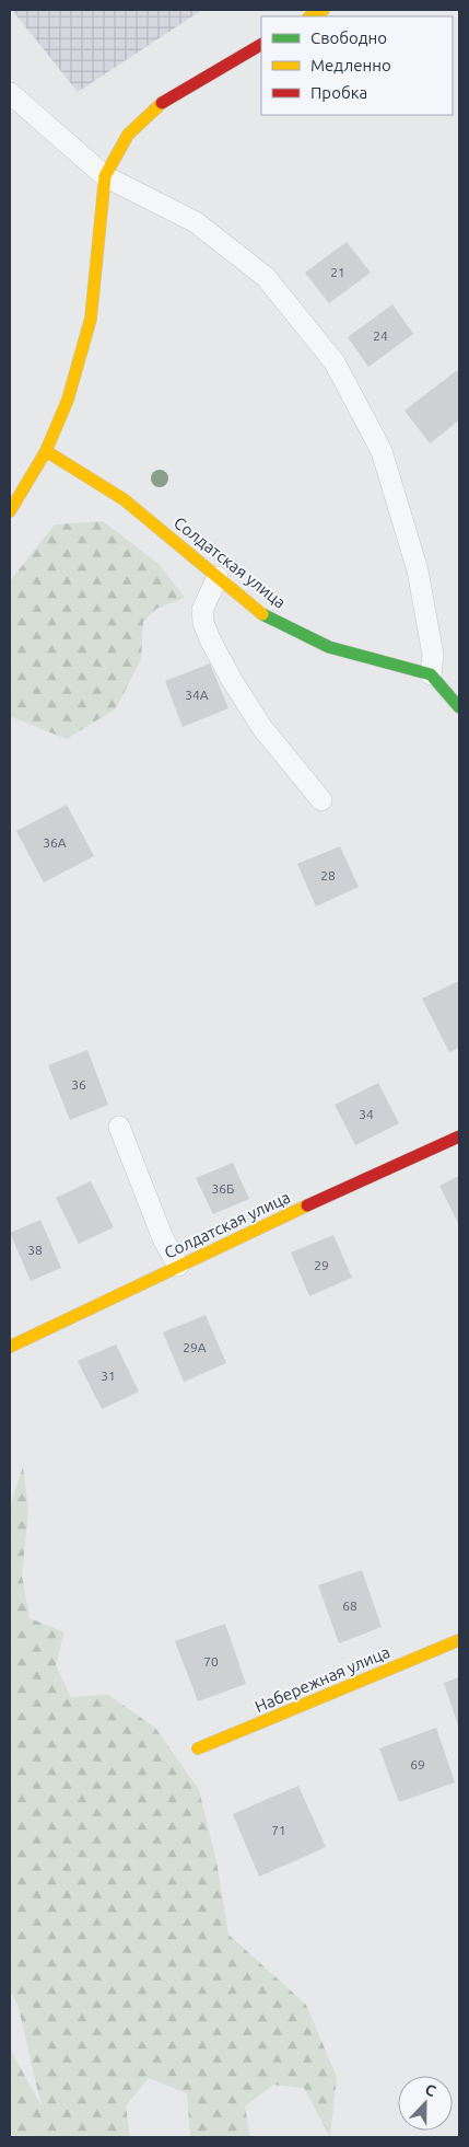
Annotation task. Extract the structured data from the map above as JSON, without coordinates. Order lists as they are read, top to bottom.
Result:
{
  "streets": {
    "street": ["Солдатская улица", "Набережная улица"]
  },
  "house_numbers": [
    "21",
    "24",
    "34А",
    "36А",
    "28",
    "36",
    "34",
    "36Б",
    "38",
    "29",
    "29А",
    "31",
    "68",
    "70",
    "69",
    "71"
  ],
  "legend": ["Свободно", "Медленно", "Пробка"],
  "north": "top"
}
